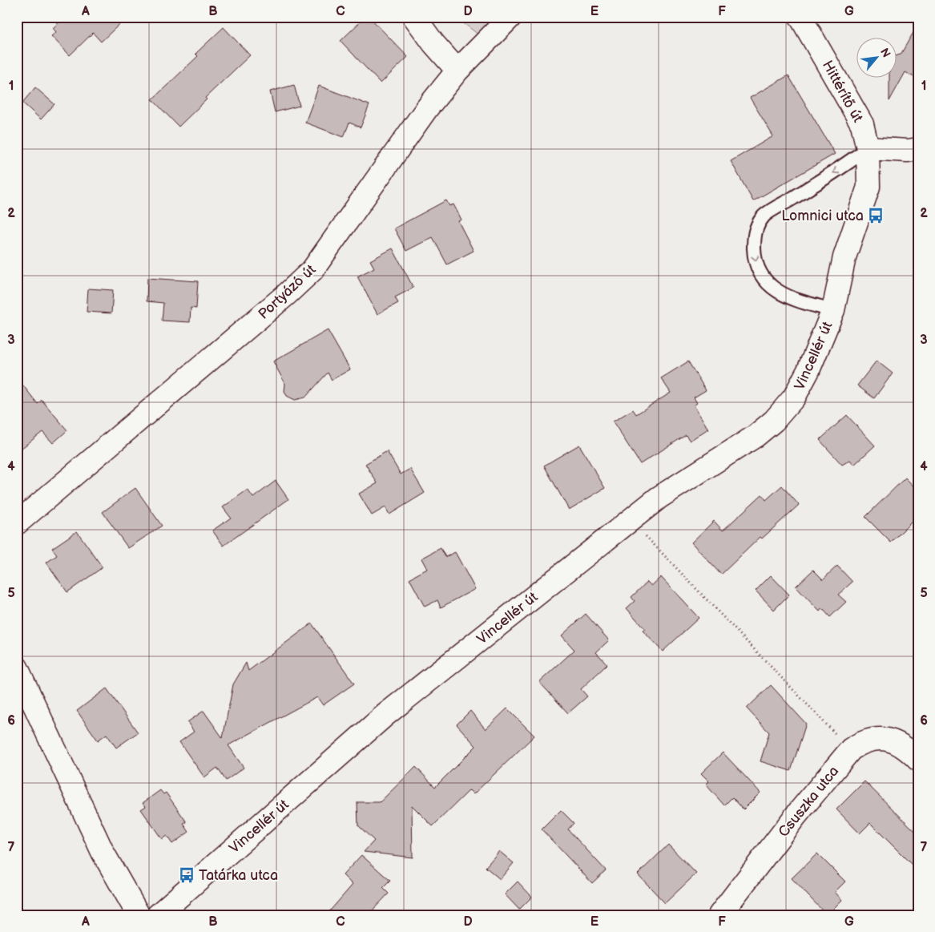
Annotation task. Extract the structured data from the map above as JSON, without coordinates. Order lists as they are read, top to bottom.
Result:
{
  "streets": {
    "street": [
      "Hittérítő út",
      "Portyázó út",
      "Vincellér út",
      "Csuszka utca"
    ]
  },
  "crossings": [
    ["Hittérítő út", "Vincellér út"]
  ],
  "places": {
    "bus stop": ["Lomnici utca", "Tatárka utca"]
  },
  "north": "top right",
  "grid": {
    "columns": [
      "A",
      "B",
      "C",
      "D",
      "E",
      "F",
      "G"
    ],
    "rows": [
      "1",
      "2",
      "3",
      "4",
      "5",
      "6",
      "7"
    ]
  }
}
